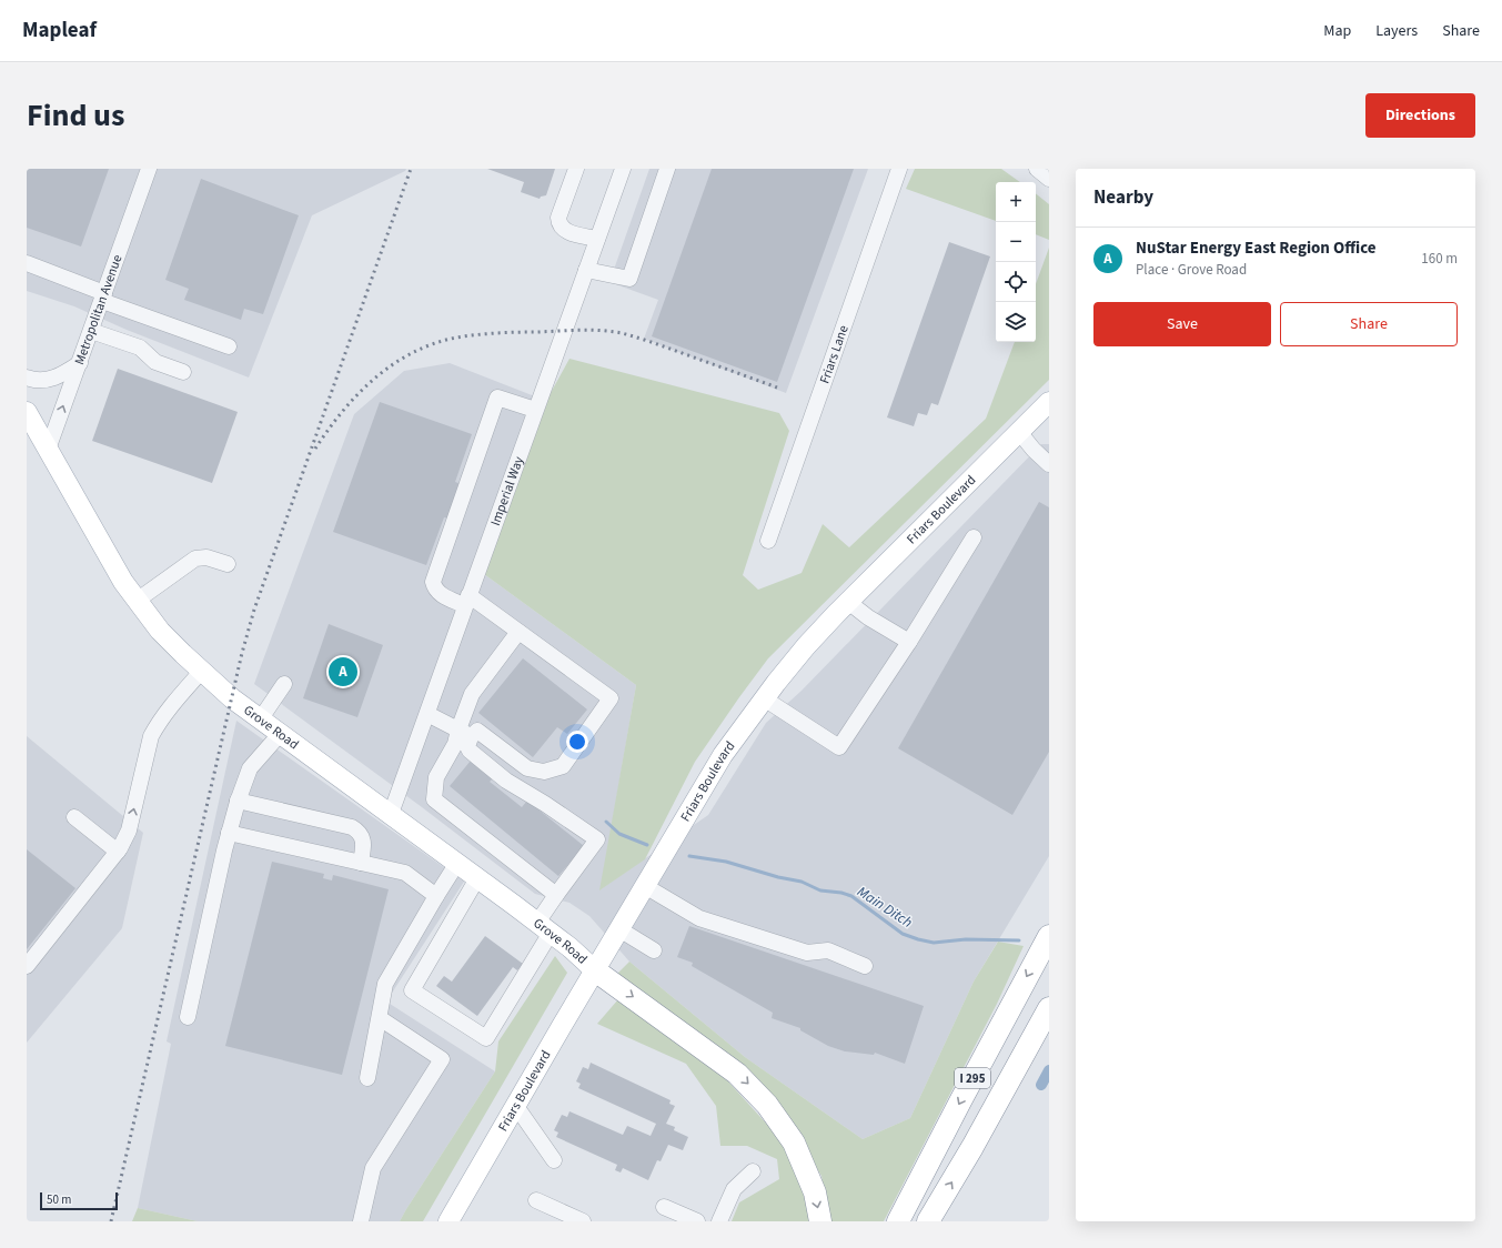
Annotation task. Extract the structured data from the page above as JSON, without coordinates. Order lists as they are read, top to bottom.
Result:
{
  "streets": {
    "highway": ["I 295"],
    "main road": ["Friars Boulevard", "Grove Road"],
    "street": ["Metropolitan Avenue", "Friars Lane", "Imperial Way"]
  },
  "crossings": [
    ["Metropolitan Avenue", "Grove Road"],
    ["Imperial Way", "Grove Road"],
    ["Friars Boulevard", "Grove Road"]
  ],
  "water": ["Main Ditch"],
  "scale_bar": "50 m",
  "page": {
    "header": "Mapleaf",
    "nav": ["Map", "Layers", "Share"],
    "title": "Find us",
    "buttons": [
      "Directions",
      ["Save", "Share"]
    ],
    "heading": "Nearby",
    "map_buttons": ["+", "−"],
    "list": [
      {
        "mark": "A",
        "name": "NuStar Energy East Region Office",
        "note": "Place · Grove Road",
        "value": "160 m"
      }
    ],
    "pins": "A",
    "scale": "50 m"
  }
}
